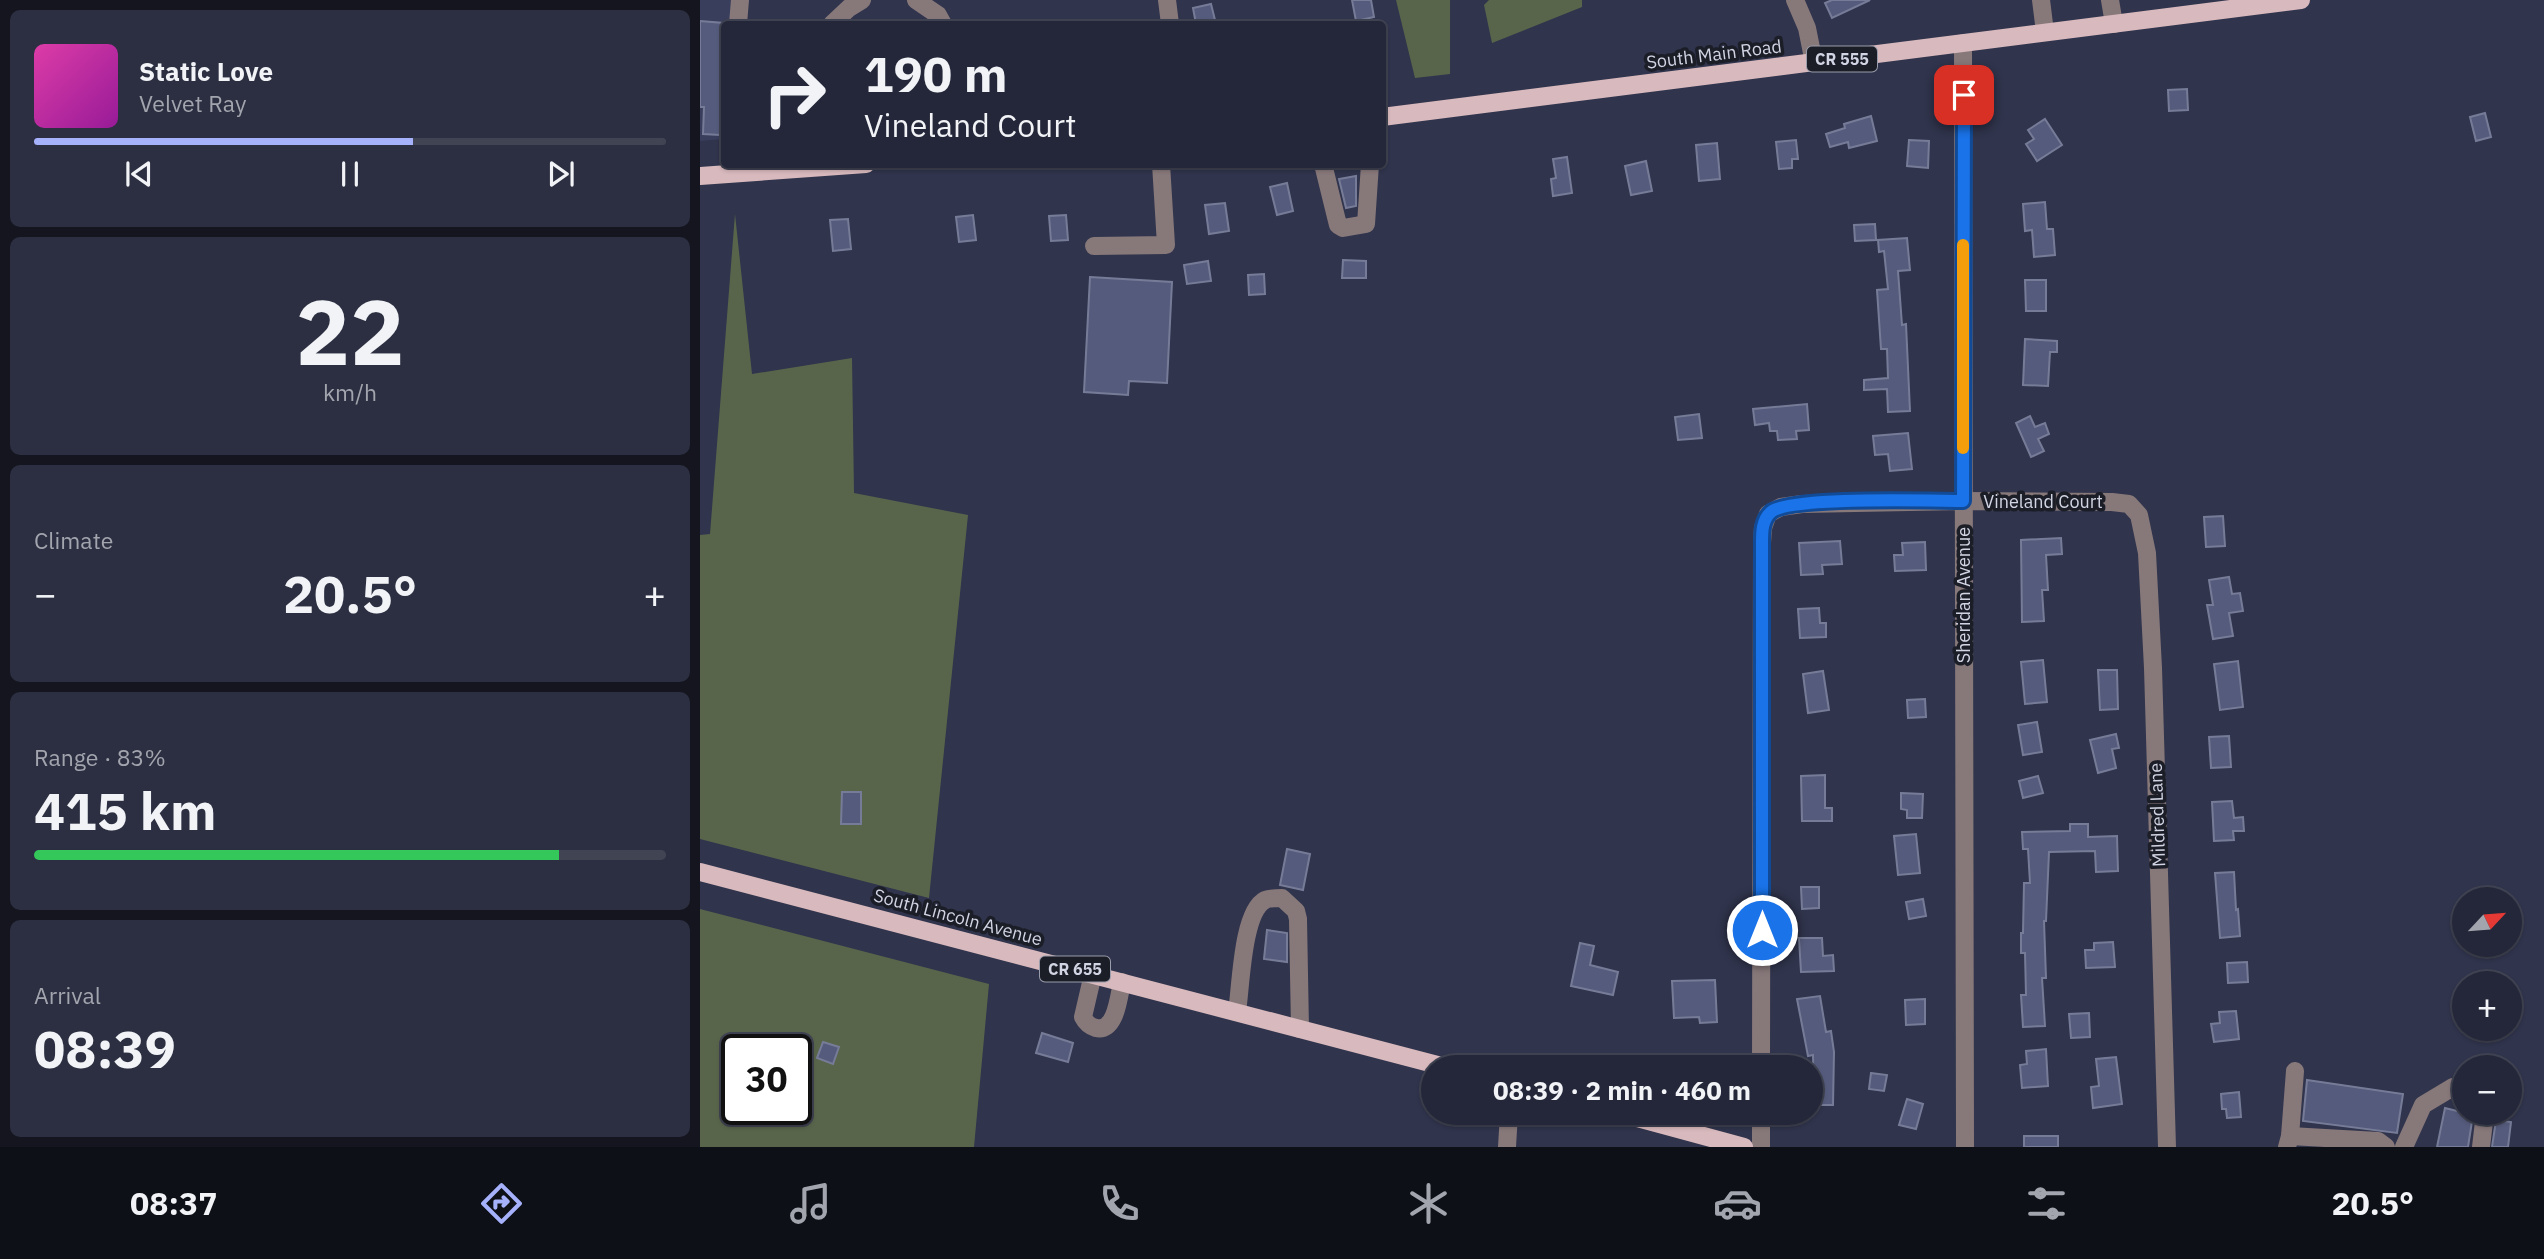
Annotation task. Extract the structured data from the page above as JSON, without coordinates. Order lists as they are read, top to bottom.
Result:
{
  "streets": {
    "main road": [
      "South Main Road",
      "CR 555",
      "South Lincoln Avenue",
      "CR 655"
    ],
    "street": ["Vineland Court", "Sheridan Avenue", "Mildred Lane"]
  },
  "crossings": [
    ["South Main Road", "Sheridan Avenue"],
    ["Vineland Court", "Sheridan Avenue"],
    ["Vineland Court", "Mildred Lane"]
  ],
  "north": "top right",
  "page": {
    "turn": ["190 m", "Vineland Court"],
    "song": ["Static Love", "Velvet Ray"],
    "tile": [
      ["22", "km/h"],
      "Climate",
      ["Range · 83%", "415 km"],
      ["Arrival", "08:39"]
    ],
    "heat": ["−", "20.5°", "+"],
    "map_buttons": ["+", "−"],
    "limit": "30",
    "trip": "08:39 · 2 min · 460 m",
    "tabs": ["08:37", "20.5°"]
  }
}
